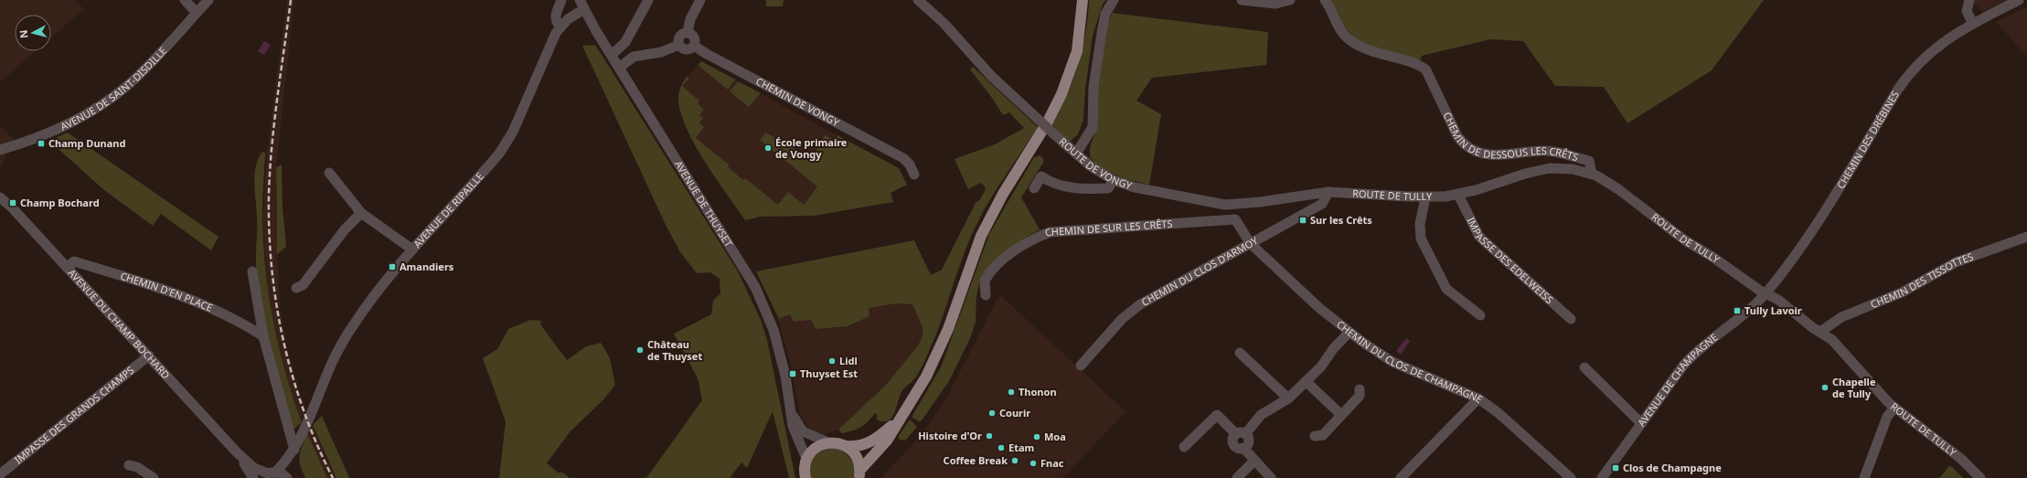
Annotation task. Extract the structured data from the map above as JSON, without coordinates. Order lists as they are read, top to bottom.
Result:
{
  "streets": {
    "street": [
      "AVENUE DE SAINT-DISDILLE",
      "CHEMIN DE VONGY",
      "CHEMIN DE DESSOUS LES CRÊTS",
      "CHEMIN DES DRÉBINES",
      "ROUTE DE VONGY",
      "ROUTE DE TULLY",
      "AVENUE DE THUYSET",
      "AVENUE DE RIPAILLE",
      "CHEMIN DE SUR LES CRÊTS",
      "IMPASSE DES EDELWEISS",
      "CHEMIN DU CLOS D'ARMOY",
      "CHEMIN DES TISSOTTES",
      "CHEMIN D'EN PLACE",
      "AVENUE DU CHAMP BOCHARD",
      "CHEMIN DU CLOS DE CHAMPAGNE",
      "AVENUE DE CHAMPAGNE",
      "IMPASSE DES GRANDS CHAMPS"
    ]
  },
  "crossings": [
    ["CHEMIN DE DESSOUS LES CRÊTS", "ROUTE DE TULLY"],
    ["CHEMIN DES DRÉBINES", "ROUTE DE TULLY"],
    ["CHEMIN DES DRÉBINES", "AVENUE DE CHAMPAGNE"],
    ["ROUTE DE VONGY", "ROUTE DE TULLY"],
    ["ROUTE DE VONGY", "CHEMIN DU CLOS D'ARMOY"],
    ["ROUTE DE TULLY", "IMPASSE DES EDELWEISS"],
    ["ROUTE DE TULLY", "CHEMIN DU CLOS D'ARMOY"],
    ["ROUTE DE TULLY", "CHEMIN DES TISSOTTES"],
    ["ROUTE DE TULLY", "AVENUE DE CHAMPAGNE"],
    ["AVENUE DE THUYSET", "AVENUE DE RIPAILLE"],
    ["AVENUE DE RIPAILLE", "AVENUE DU CHAMP BOCHARD"],
    ["CHEMIN DE SUR LES CRÊTS", "CHEMIN DU CLOS D'ARMOY"],
    ["CHEMIN DE SUR LES CRÊTS", "CHEMIN DU CLOS DE CHAMPAGNE"],
    ["CHEMIN DU CLOS D'ARMOY", "CHEMIN DU CLOS DE CHAMPAGNE"],
    ["CHEMIN D'EN PLACE", "AVENUE DU CHAMP BOCHARD"],
    ["AVENUE DU CHAMP BOCHARD", "IMPASSE DES GRANDS CHAMPS"]
  ],
  "places": {
    "transit": [
      "Champ Dunand",
      "Champ Bochard",
      "Sur les Crêts",
      "Amandiers",
      "Tully Lavoir",
      "Thuyset Est",
      "Clos de Champagne"
    ],
    "other": [
      "École primaire de Vongy",
      "Château de Thuyset",
      "Lidl",
      "Chapelle de Tully",
      "Thonon",
      "Courir",
      "Histoire d'Or",
      "Moa",
      "Etam",
      "Coffee Break",
      "Fnac"
    ]
  },
  "north": "left"
}
